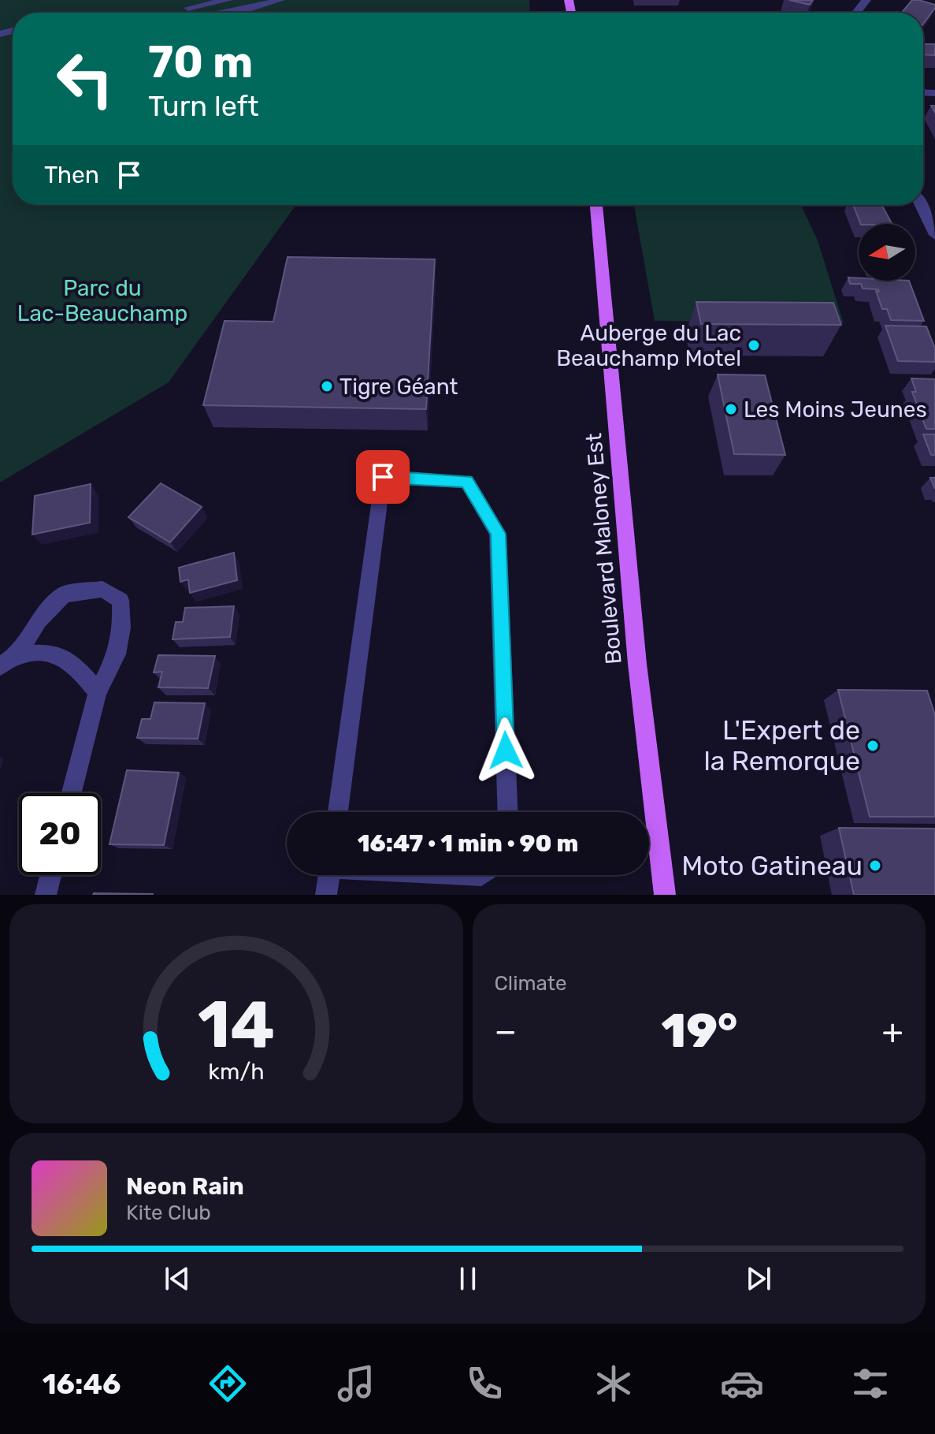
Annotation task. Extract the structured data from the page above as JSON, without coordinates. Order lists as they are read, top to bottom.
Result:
{
  "streets": {
    "main road": ["Boulevard Maloney Est"]
  },
  "parks": ["Parc du Lac-Beauchamp"],
  "places": [
    "Auberge du Lac Beauchamp Motel",
    "Tigre Géant",
    "Les Moins Jeunes",
    "L'Expert de la Remorque",
    "Moto Gatineau"
  ],
  "north": "left",
  "page": {
    "turn": ["70 m", "Turn left"],
    "then": "Then",
    "limit": "20",
    "trip": "16:47 · 1 min · 90 m",
    "tile": "Climate",
    "heat": ["−", "19°", "+"],
    "song": ["Neon Rain", "Kite Club"],
    "tabs": "16:46",
    "gauge": ["14", "km/h"]
  }
}
